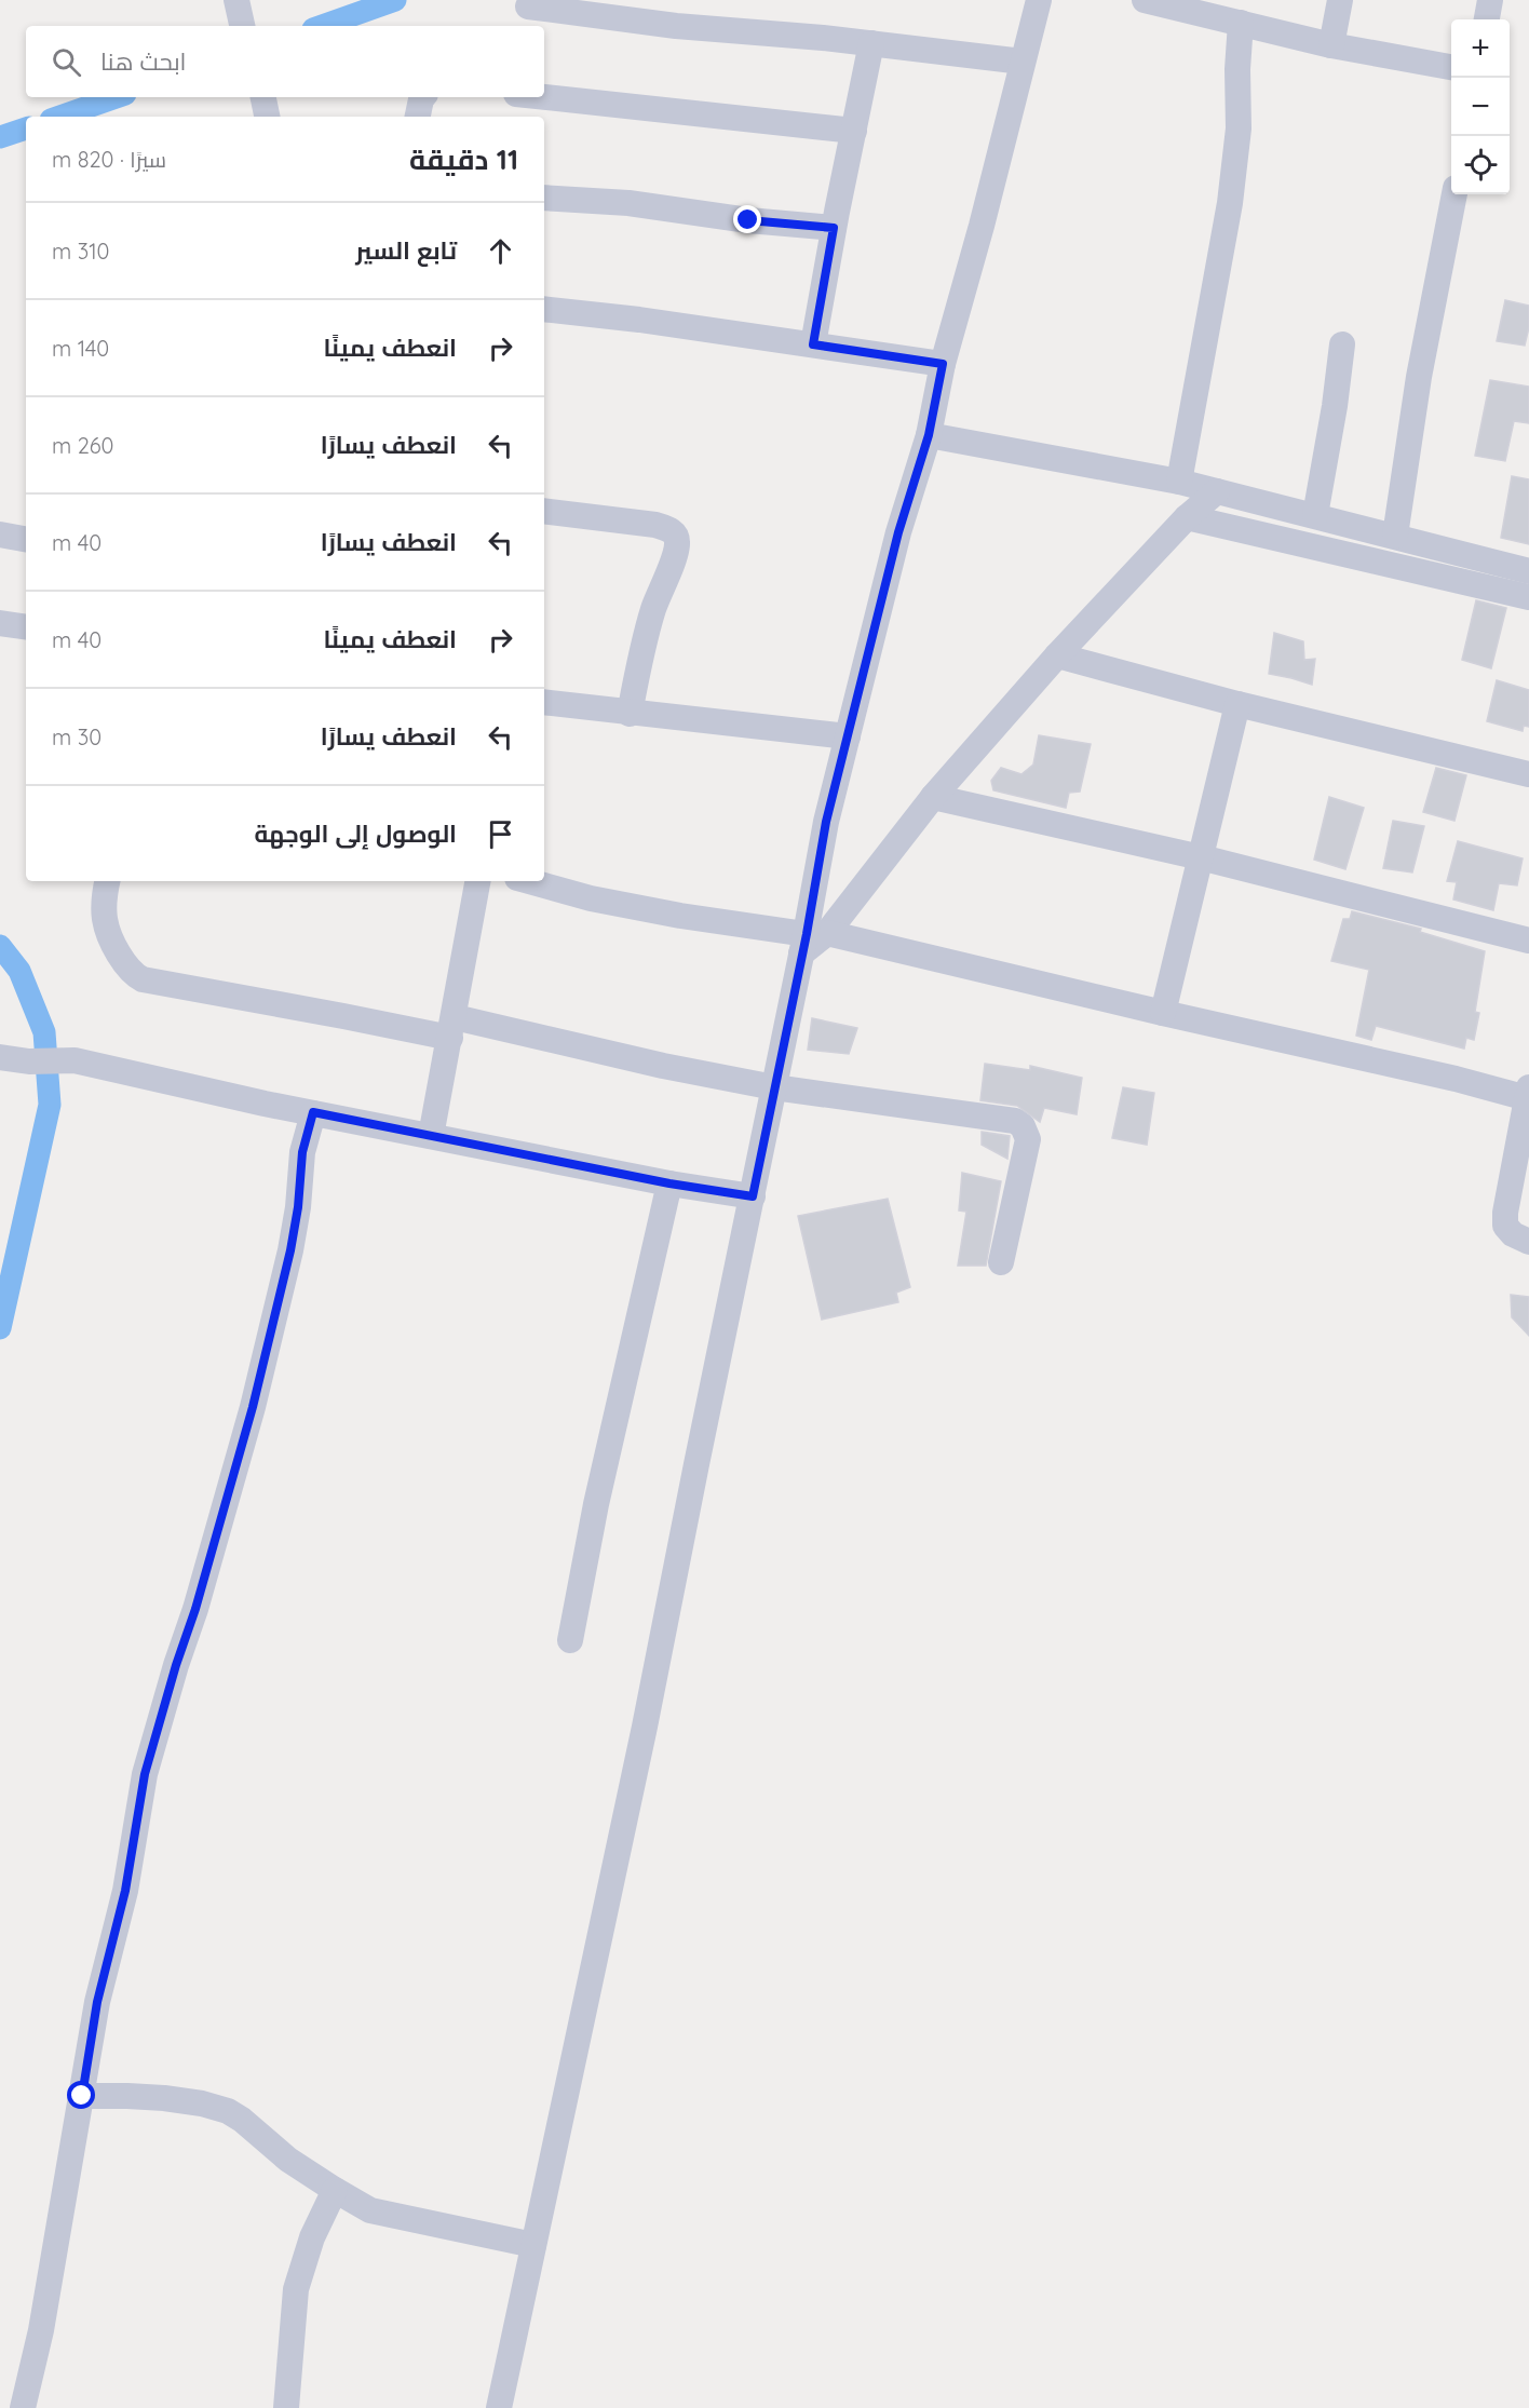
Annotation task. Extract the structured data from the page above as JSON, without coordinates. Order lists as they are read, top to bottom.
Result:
{
  "page": {
    "map_buttons": ["+", "−"],
    "search": "ابحث هنا",
    "heading": ["11 دقيقة", "سيرًا · 820 m"],
    "list": [
      ["تابع السير", "310 m"],
      ["انعطف يمينًا", "140 m"],
      ["انعطف يسارًا", "260 m"],
      ["انعطف يسارًا", "40 m"],
      ["انعطف يمينًا", "40 m"],
      ["انعطف يسارًا", "30 m"],
      "الوصول إلى الوجهة"
    ]
  }
}
